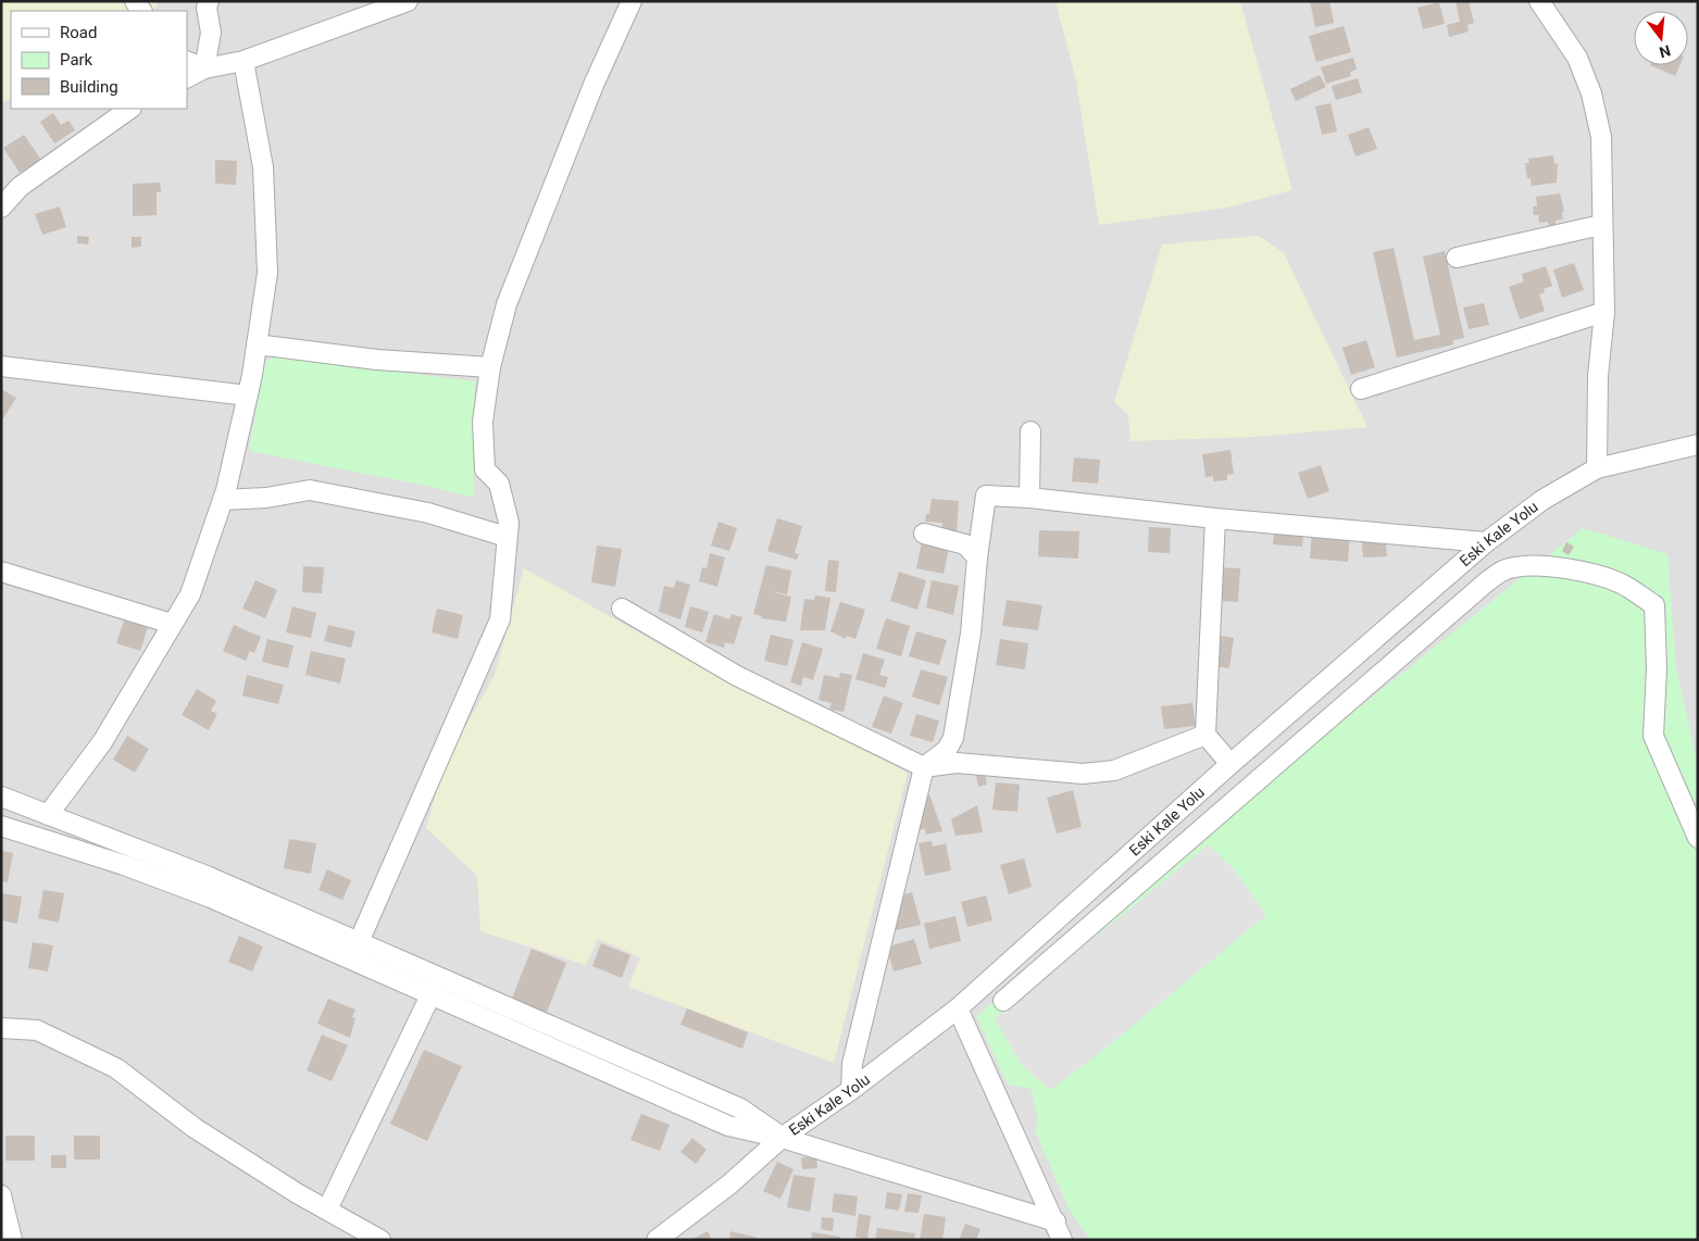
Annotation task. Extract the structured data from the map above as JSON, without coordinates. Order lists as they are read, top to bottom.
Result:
{
  "streets": {
    "street": ["Eski Kale Yolu"]
  },
  "legend": ["Road", "Park", "Building"],
  "north": "bottom"
}
